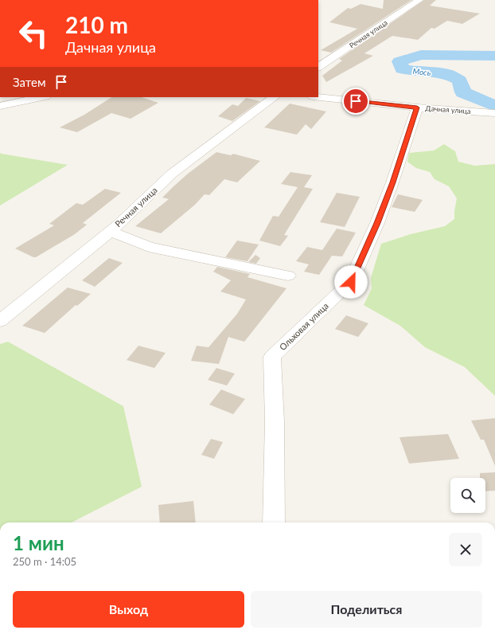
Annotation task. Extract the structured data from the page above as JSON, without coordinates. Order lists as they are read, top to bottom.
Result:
{
  "streets": {
    "street": ["Речная улица", "Дачная улица", "Ольховая улица"]
  },
  "crossings": [
    ["Дачная улица", "Ольховая улица"]
  ],
  "water": ["Мось"],
  "page": {
    "turn": ["210 m", "Дачная улица"],
    "then": "Затем",
    "heading": ["1 мин", "250 m · 14:05"],
    "buttons": ["Выход", "Поделиться"]
  }
}
